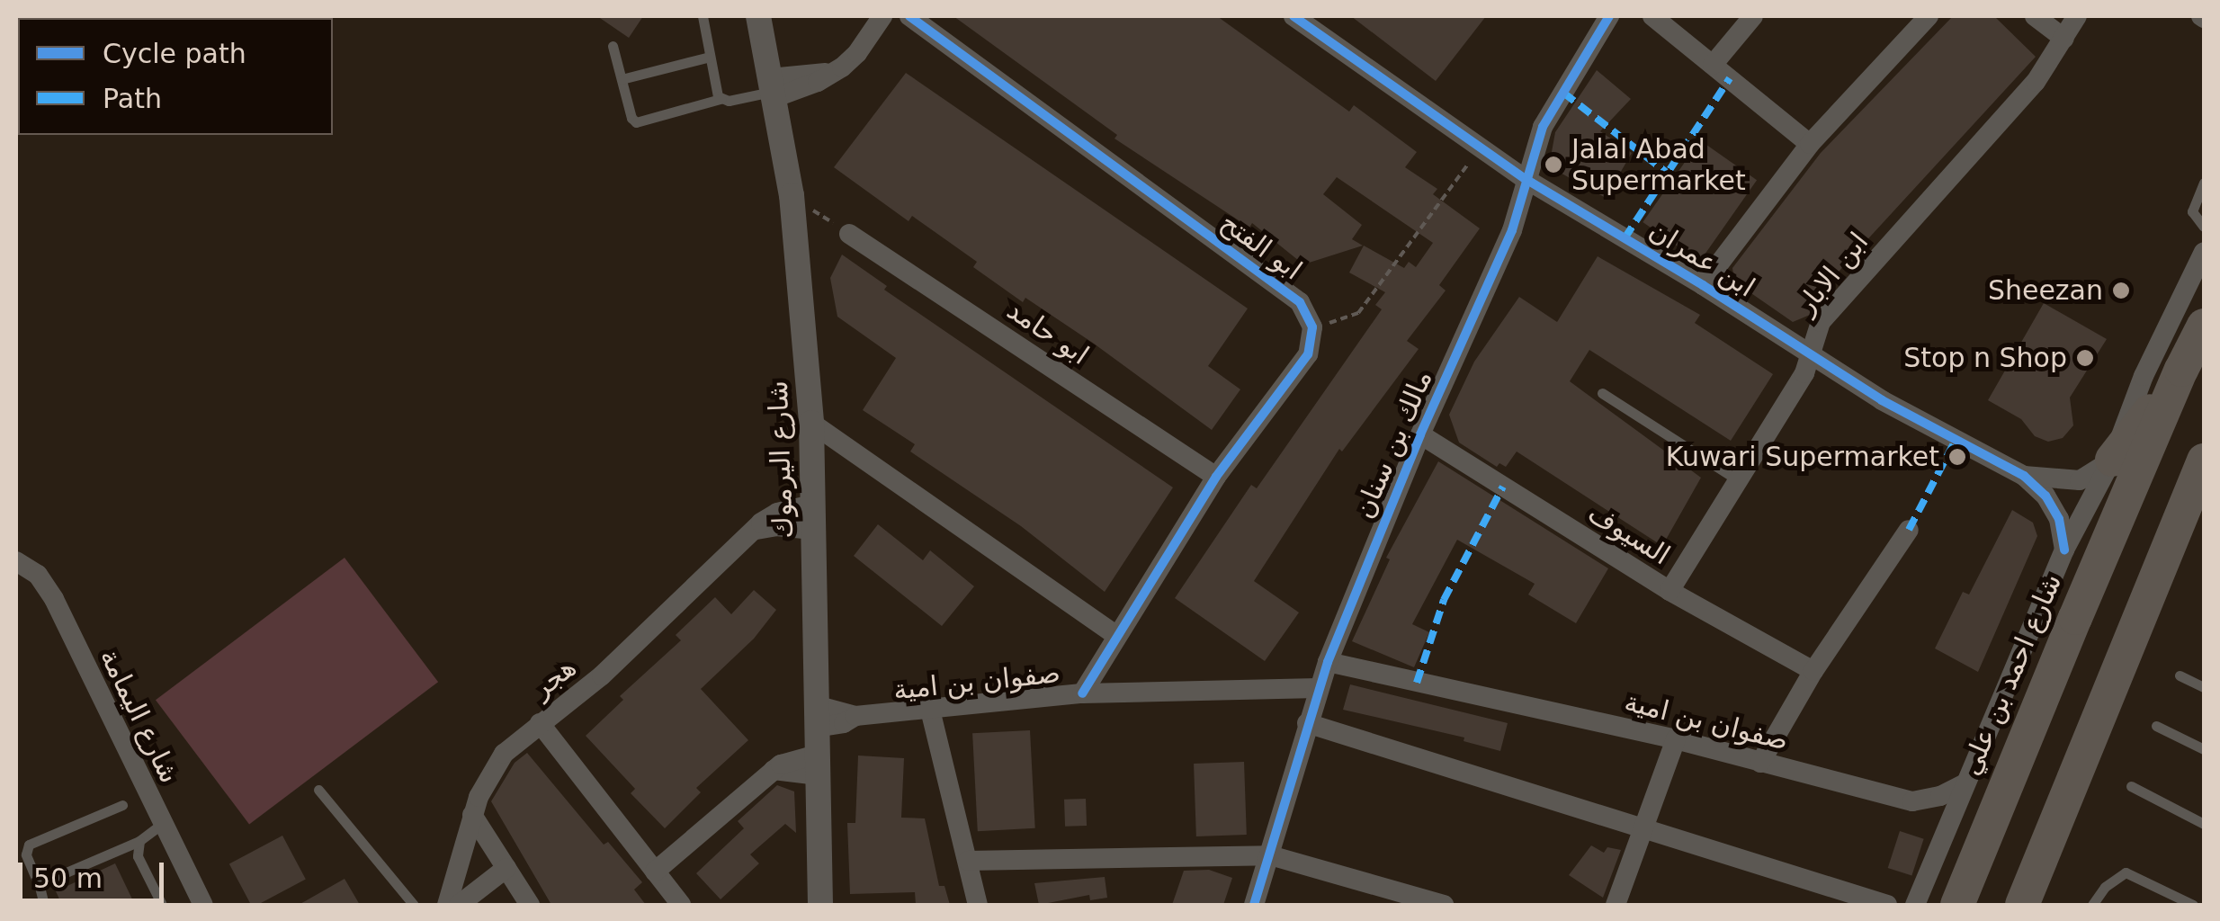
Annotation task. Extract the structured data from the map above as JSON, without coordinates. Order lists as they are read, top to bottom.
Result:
{
  "streets": {
    "main road": ["شارع احمد بن علي"],
    "street": [
      "ابو الفتح",
      "ابن عمران",
      "ابن الابار",
      "ابو حامد",
      "مالك بن سنان",
      "شارع اليرموك",
      "السيوف",
      "هجر",
      "صفوان بن امية",
      "شارع اليمامة"
    ]
  },
  "crossings": [
    ["ابن عمران", "ابن الابار"],
    ["ابن عمران", "مالك بن سنان"],
    ["ابن عمران", "شارع احمد بن علي"],
    ["ابن الابار", "السيوف"],
    ["مالك بن سنان", "السيوف"],
    ["مالك بن سنان", "صفوان بن امية"],
    ["شارع اليرموك", "هجر"],
    ["شارع اليرموك", "صفوان بن امية"]
  ],
  "places": [
    "Jalal Abad Supermarket",
    "Sheezan",
    "Stop n Shop",
    "Kuwari Supermarket"
  ],
  "legend": ["Cycle path", "Path"],
  "scale_bar": "50 m"
}
